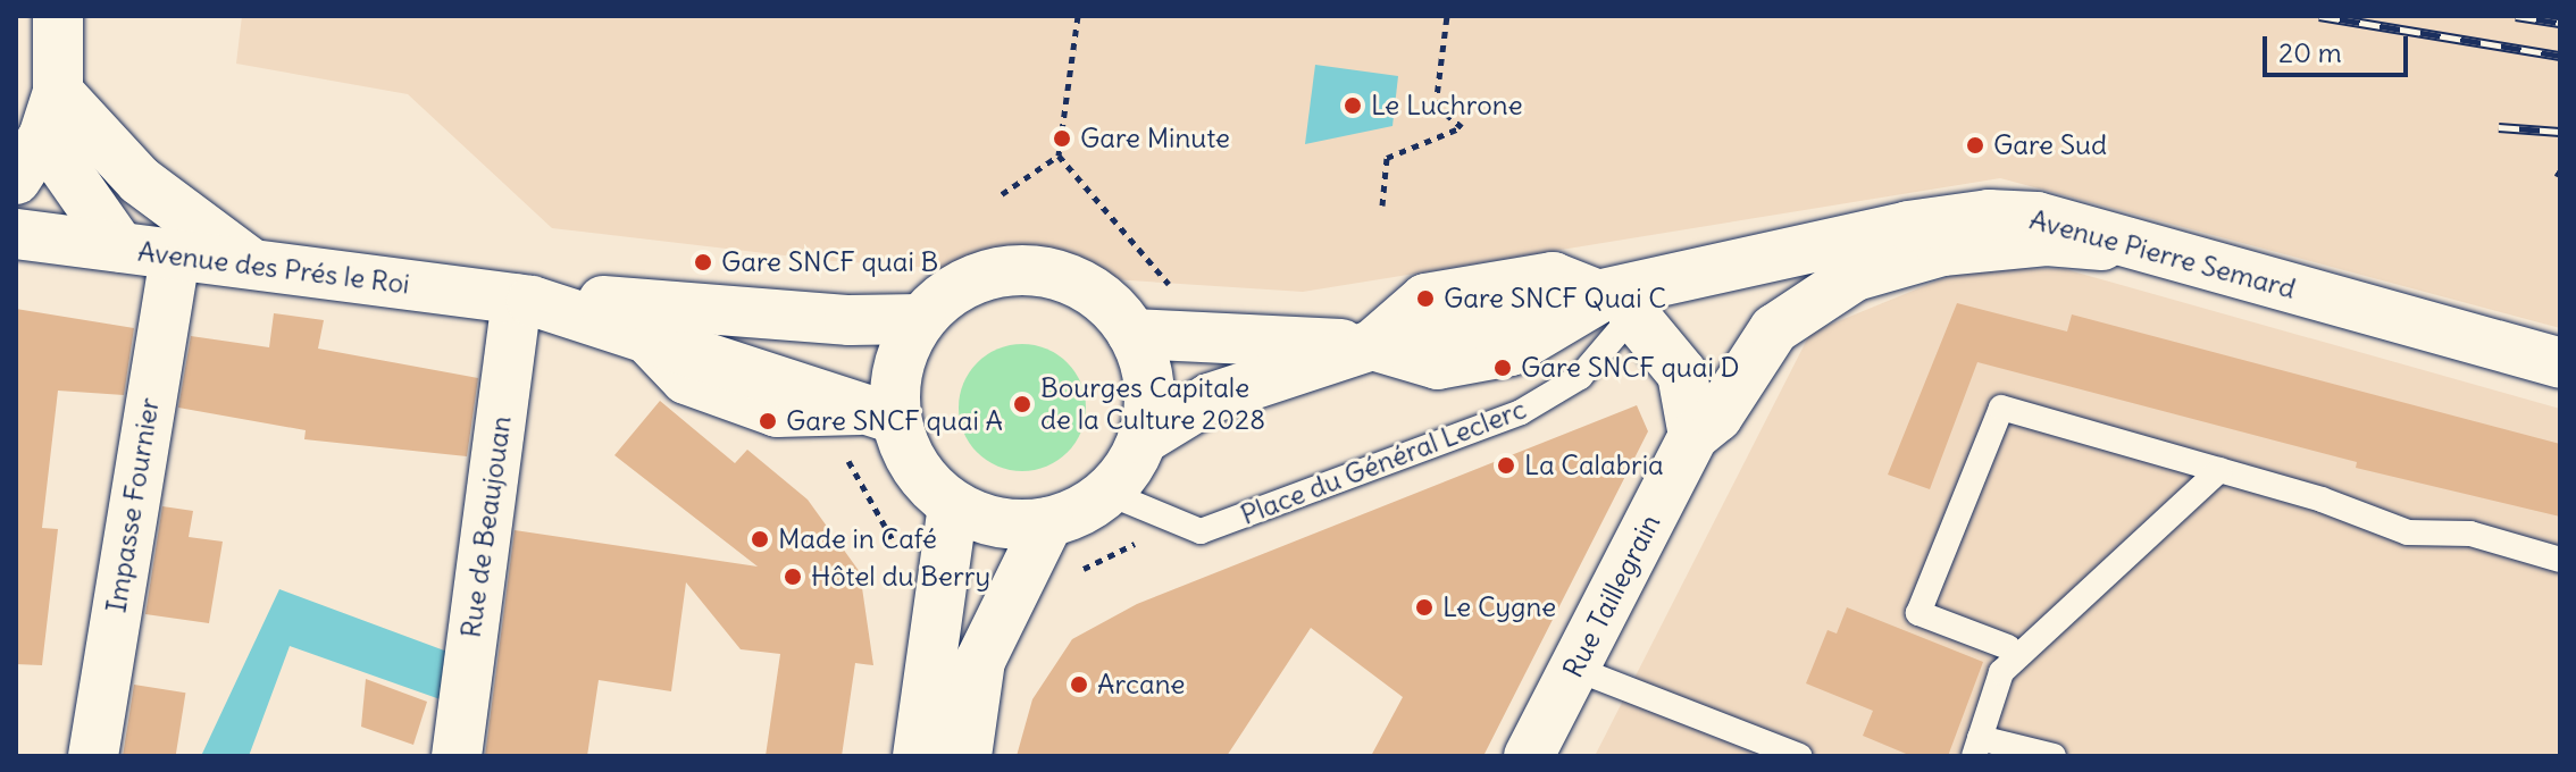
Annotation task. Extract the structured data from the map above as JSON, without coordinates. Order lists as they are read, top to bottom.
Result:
{
  "streets": {
    "main road": [
      "Avenue Pierre Semard",
      "Avenue des Prés le Roi",
      "Impasse Fournier",
      "Rue de Beaujouan",
      "Rue Taillegrain"
    ],
    "lane": ["Place du Général Leclerc"]
  },
  "crossings": [
    ["Avenue Pierre Semard", "Avenue des Prés le Roi"],
    ["Avenue Pierre Semard", "Place du Général Leclerc"],
    ["Avenue Pierre Semard", "Rue Taillegrain"],
    ["Avenue des Prés le Roi", "Place du Général Leclerc"],
    ["Avenue des Prés le Roi", "Impasse Fournier"],
    ["Avenue des Prés le Roi", "Rue de Beaujouan"]
  ],
  "places": [
    "Le Luchrone",
    "Gare Minute",
    "Gare Sud",
    "Gare SNCF quai B",
    "Gare SNCF Quai C",
    "Gare SNCF quai D",
    "Bourges Capitale de la Culture 2028",
    "Gare SNCF quai A",
    "La Calabria",
    "Made in Café",
    "Hôtel du Berry",
    "Le Cygne",
    "Arcane"
  ],
  "scale_bar": "20 m"
}
